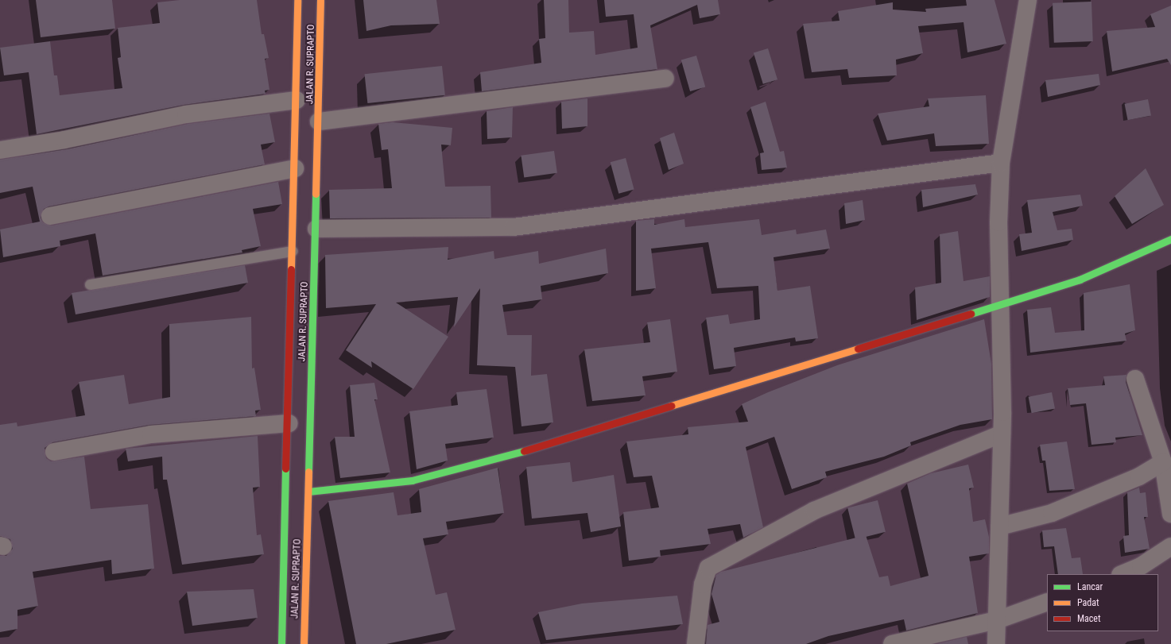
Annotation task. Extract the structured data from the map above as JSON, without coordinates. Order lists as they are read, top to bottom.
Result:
{
  "streets": {
    "main road": ["JALAN R. SUPRAPTO"]
  },
  "legend": ["Lancar", "Padat", "Macet"]
}
